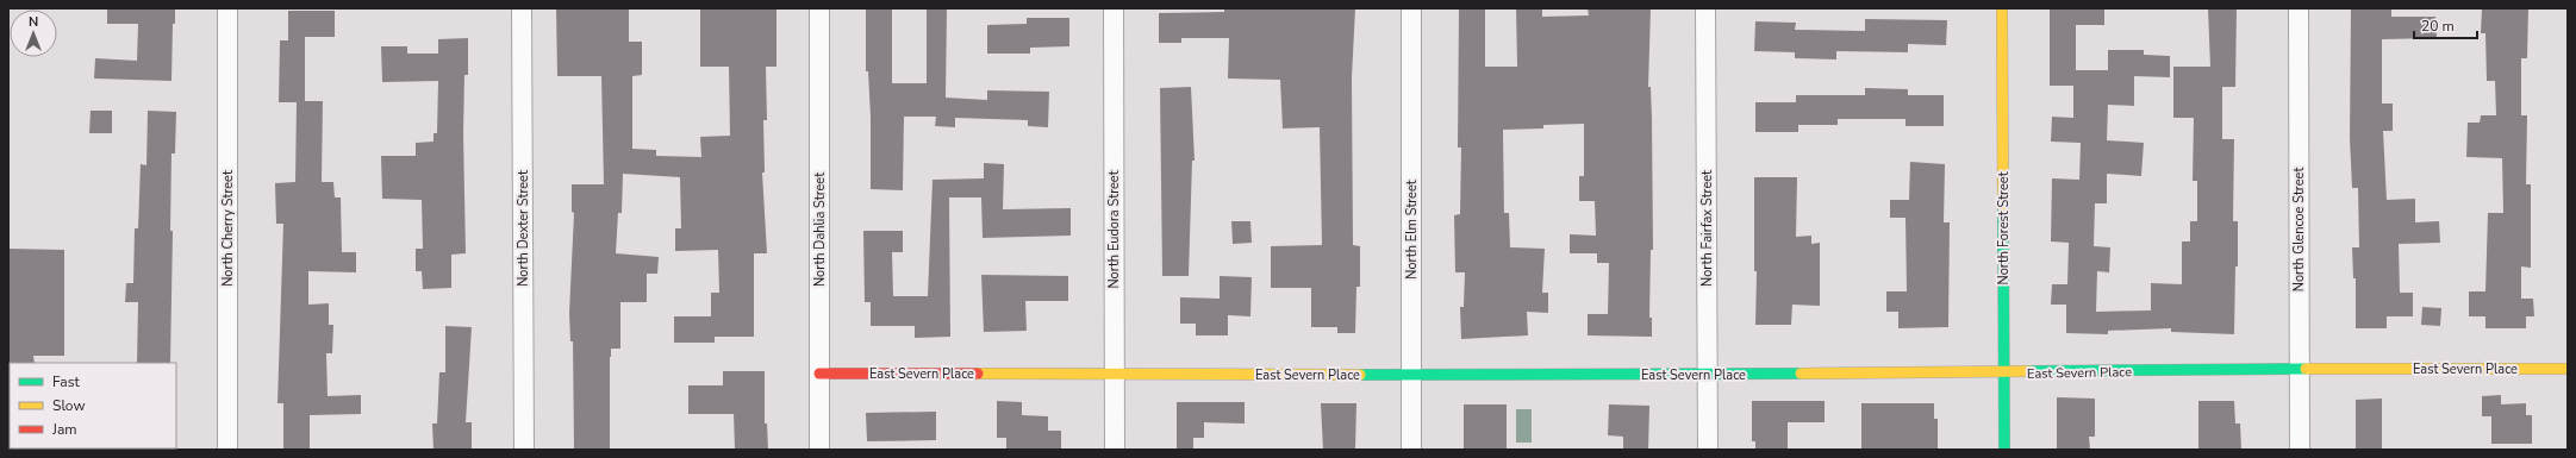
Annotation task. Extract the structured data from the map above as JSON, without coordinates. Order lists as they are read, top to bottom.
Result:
{
  "streets": {
    "street": [
      "North Cherry Street",
      "North Dexter Street",
      "North Fairfax Street",
      "North Forest Street",
      "North Dahlia Street",
      "North Eudora Street",
      "North Elm Street",
      "North Glencoe Street",
      "East Severn Place"
    ]
  },
  "crossings": [
    ["North Fairfax Street", "East Severn Place"],
    ["North Forest Street", "East Severn Place"],
    ["North Dahlia Street", "East Severn Place"],
    ["North Eudora Street", "East Severn Place"],
    ["North Elm Street", "East Severn Place"],
    ["North Glencoe Street", "East Severn Place"]
  ],
  "legend": ["Fast", "Slow", "Jam"],
  "scale_bar": "20 m",
  "north": "top"
}
